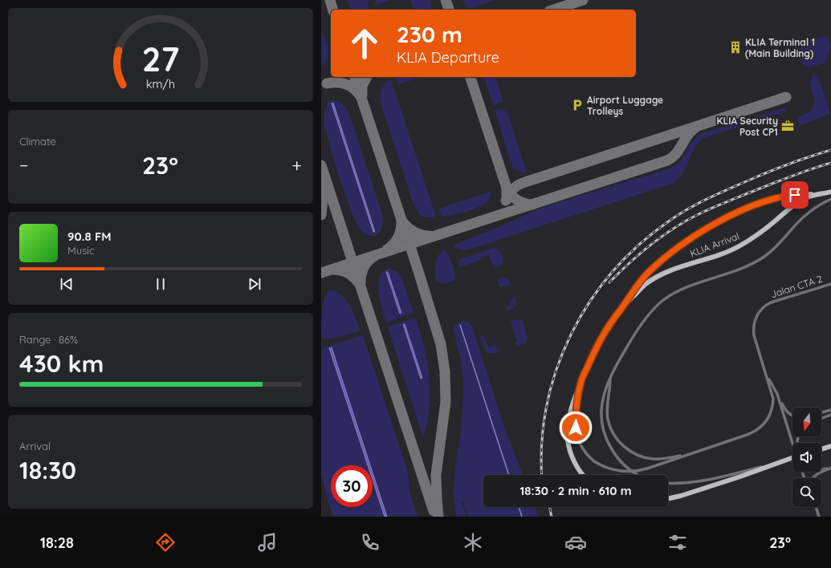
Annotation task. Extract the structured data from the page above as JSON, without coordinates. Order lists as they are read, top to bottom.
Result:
{
  "streets": {
    "main road": ["KLIA Arrival"],
    "street": ["Jalan CTA 2"]
  },
  "places": {
    "building": ["KLIA Terminal 1 (Main Building)"],
    "parking": ["Airport Luggage Trolleys"],
    "office": ["KLIA Security Post CP1"]
  },
  "north": "bottom",
  "page": {
    "turn": ["230 m", "KLIA Departure"],
    "tile": [
      "Climate",
      ["Range · 86%", "430 km"],
      ["Arrival", "18:30"]
    ],
    "heat": ["−", "23°", "+"],
    "song": ["90.8 FM", "Music"],
    "limit": "30",
    "trip": "18:30 · 2 min · 610 m",
    "tabs": ["18:28", "23°"],
    "gauge": ["27", "km/h"]
  }
}
